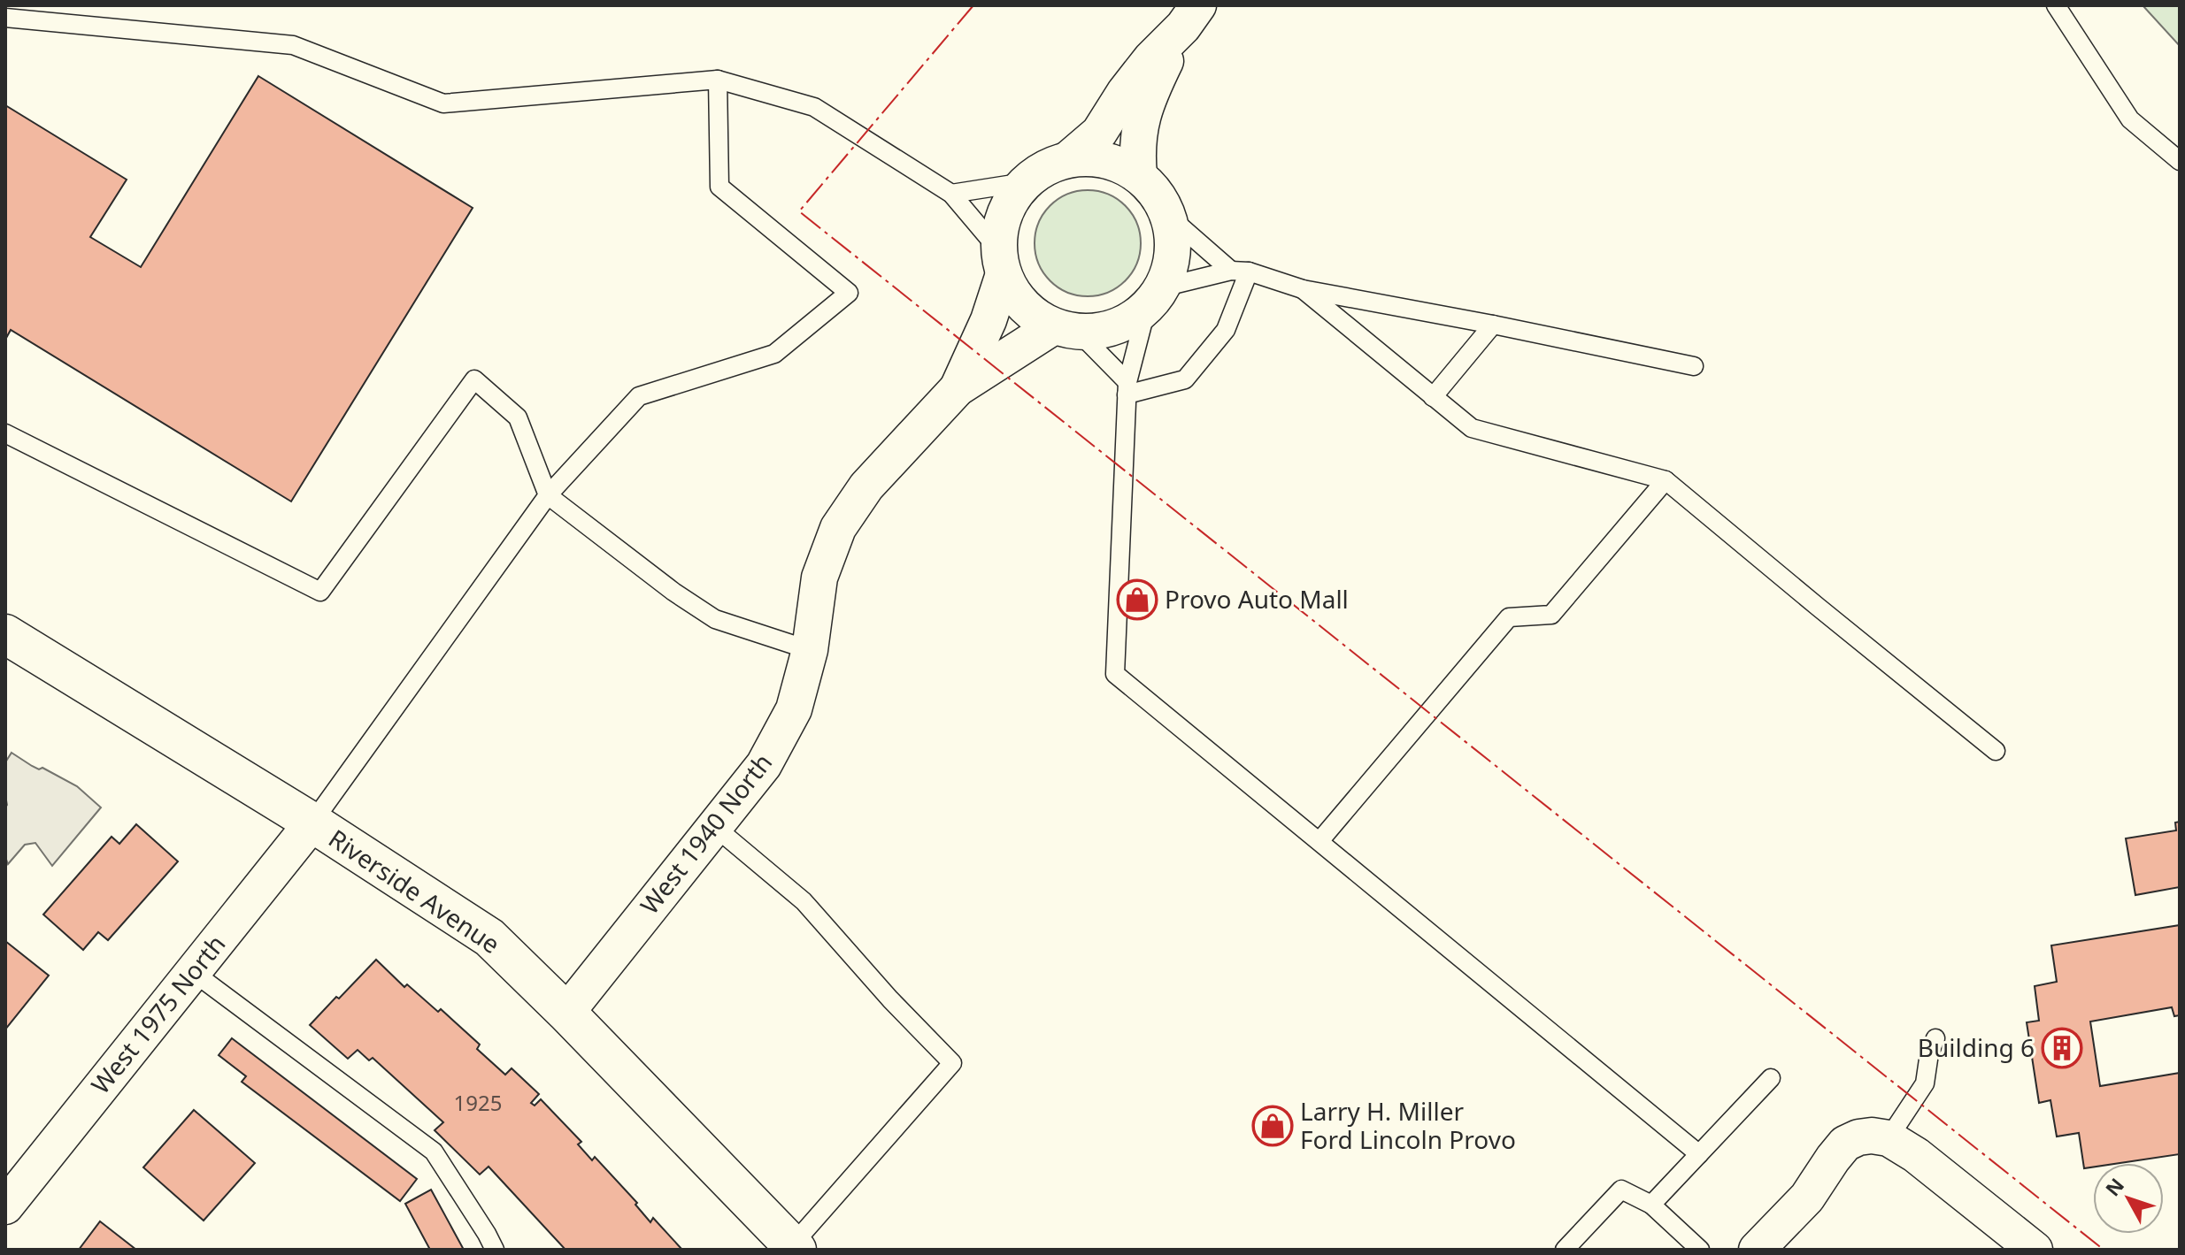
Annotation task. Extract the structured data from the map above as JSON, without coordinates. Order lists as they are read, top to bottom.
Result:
{
  "streets": {
    "street": ["West 1940 North", "Riverside Avenue", "West 1975 North"]
  },
  "crossings": [
    ["West 1940 North", "Riverside Avenue"],
    ["Riverside Avenue", "West 1975 North"]
  ],
  "places": {
    "shop": ["Provo Auto Mall", "Larry H. Miller Ford Lincoln Provo"],
    "building": ["Building 6"]
  },
  "house_numbers": ["1925"],
  "north": "top left"
}
